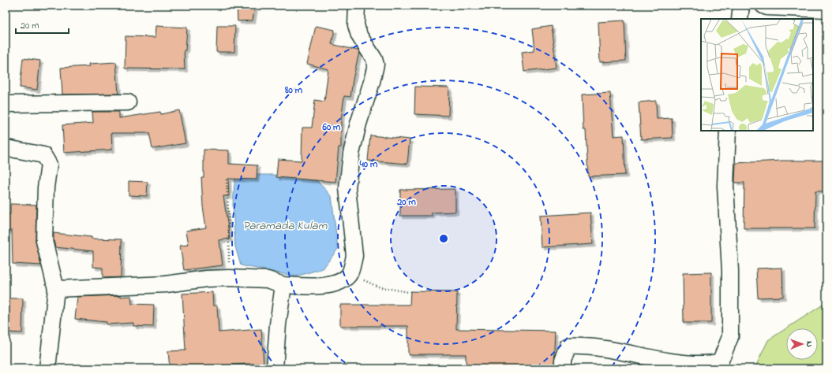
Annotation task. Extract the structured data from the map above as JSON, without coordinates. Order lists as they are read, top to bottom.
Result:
{
  "water": ["Paramada Kulam"],
  "scale_bar": "20 m",
  "north": "right",
  "rings": [
    "80 m",
    "60 m",
    "40 m",
    "20 m"
  ]
}
